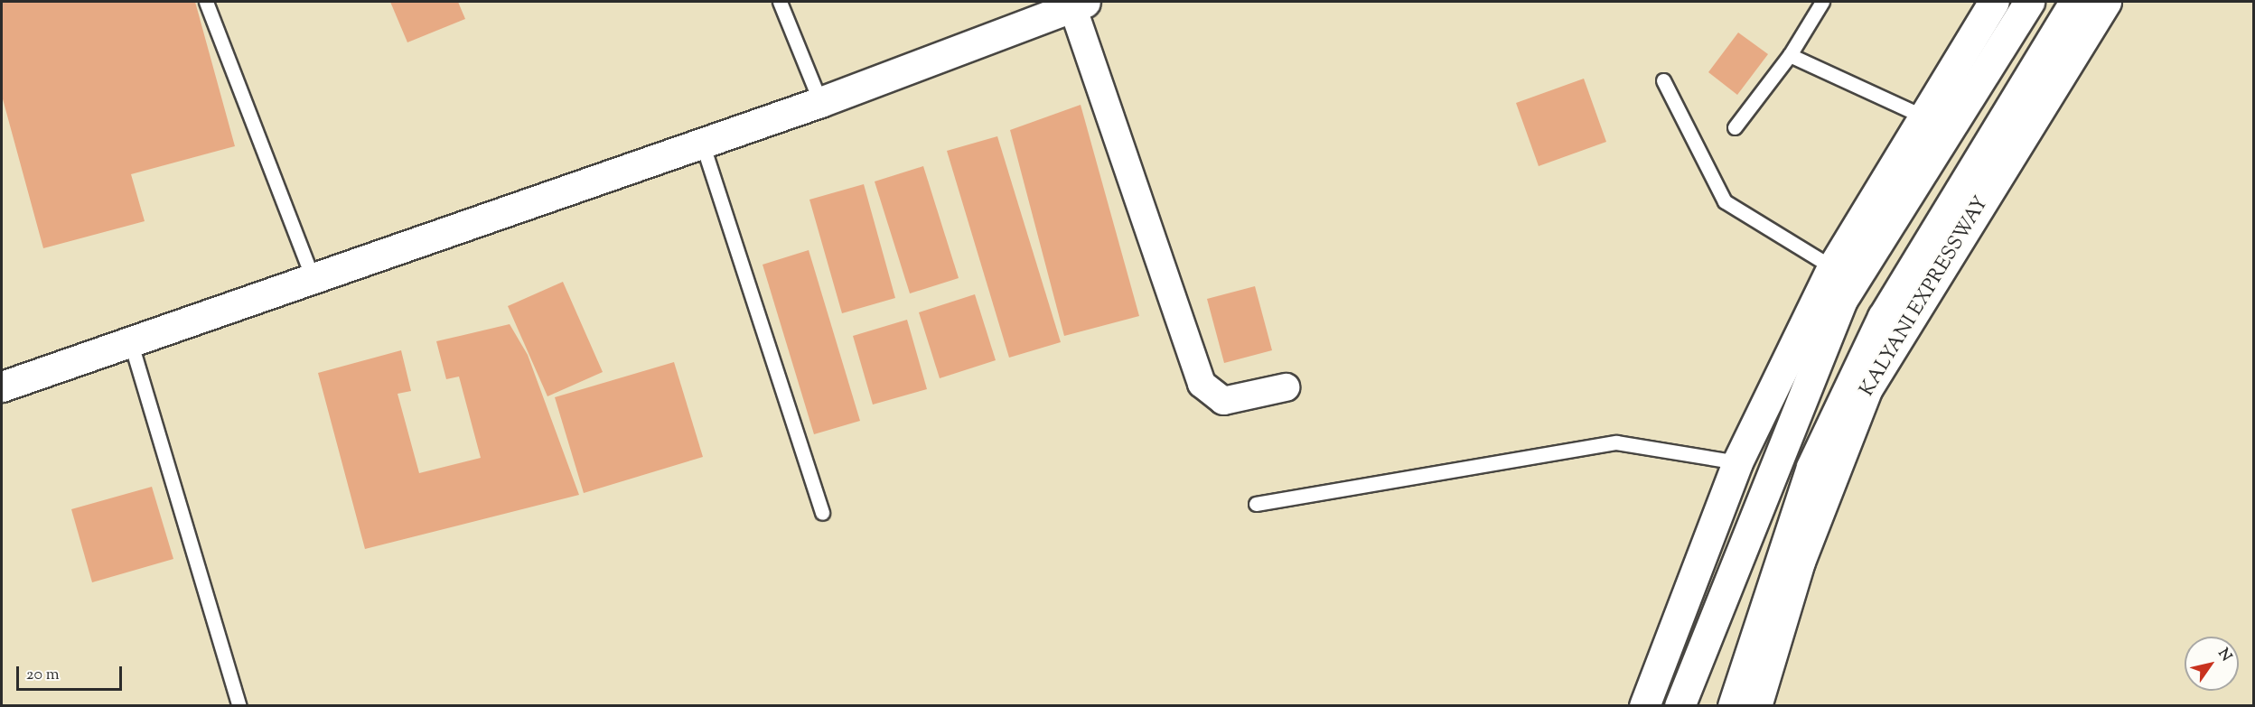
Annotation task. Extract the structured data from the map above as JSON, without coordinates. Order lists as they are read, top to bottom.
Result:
{
  "streets": {
    "main road": ["KALYANI EXPRESSWAY"]
  },
  "scale_bar": "20 m",
  "north": "top right"
}
